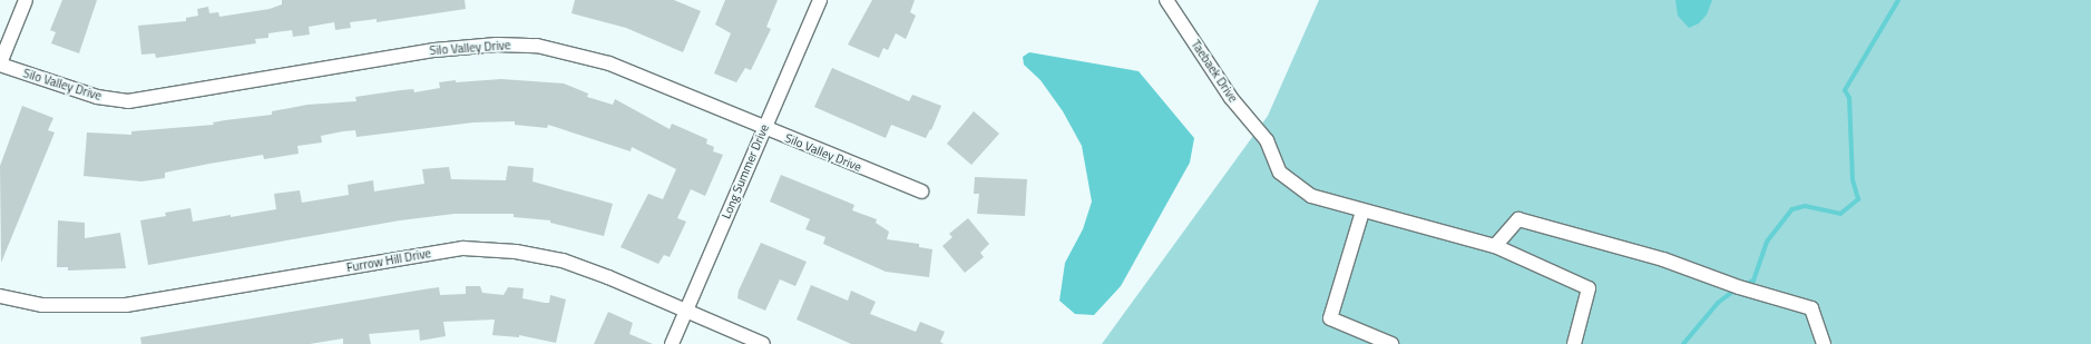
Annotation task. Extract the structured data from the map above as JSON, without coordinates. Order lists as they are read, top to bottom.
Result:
{
  "streets": {
    "street": [
      "Silo Valley Drive",
      "Taebaek Drive",
      "Long Summer Drive",
      "Furrow Hill Drive"
    ]
  },
  "crossings": [
    ["Silo Valley Drive", "Long Summer Drive"],
    ["Long Summer Drive", "Furrow Hill Drive"]
  ]
}
